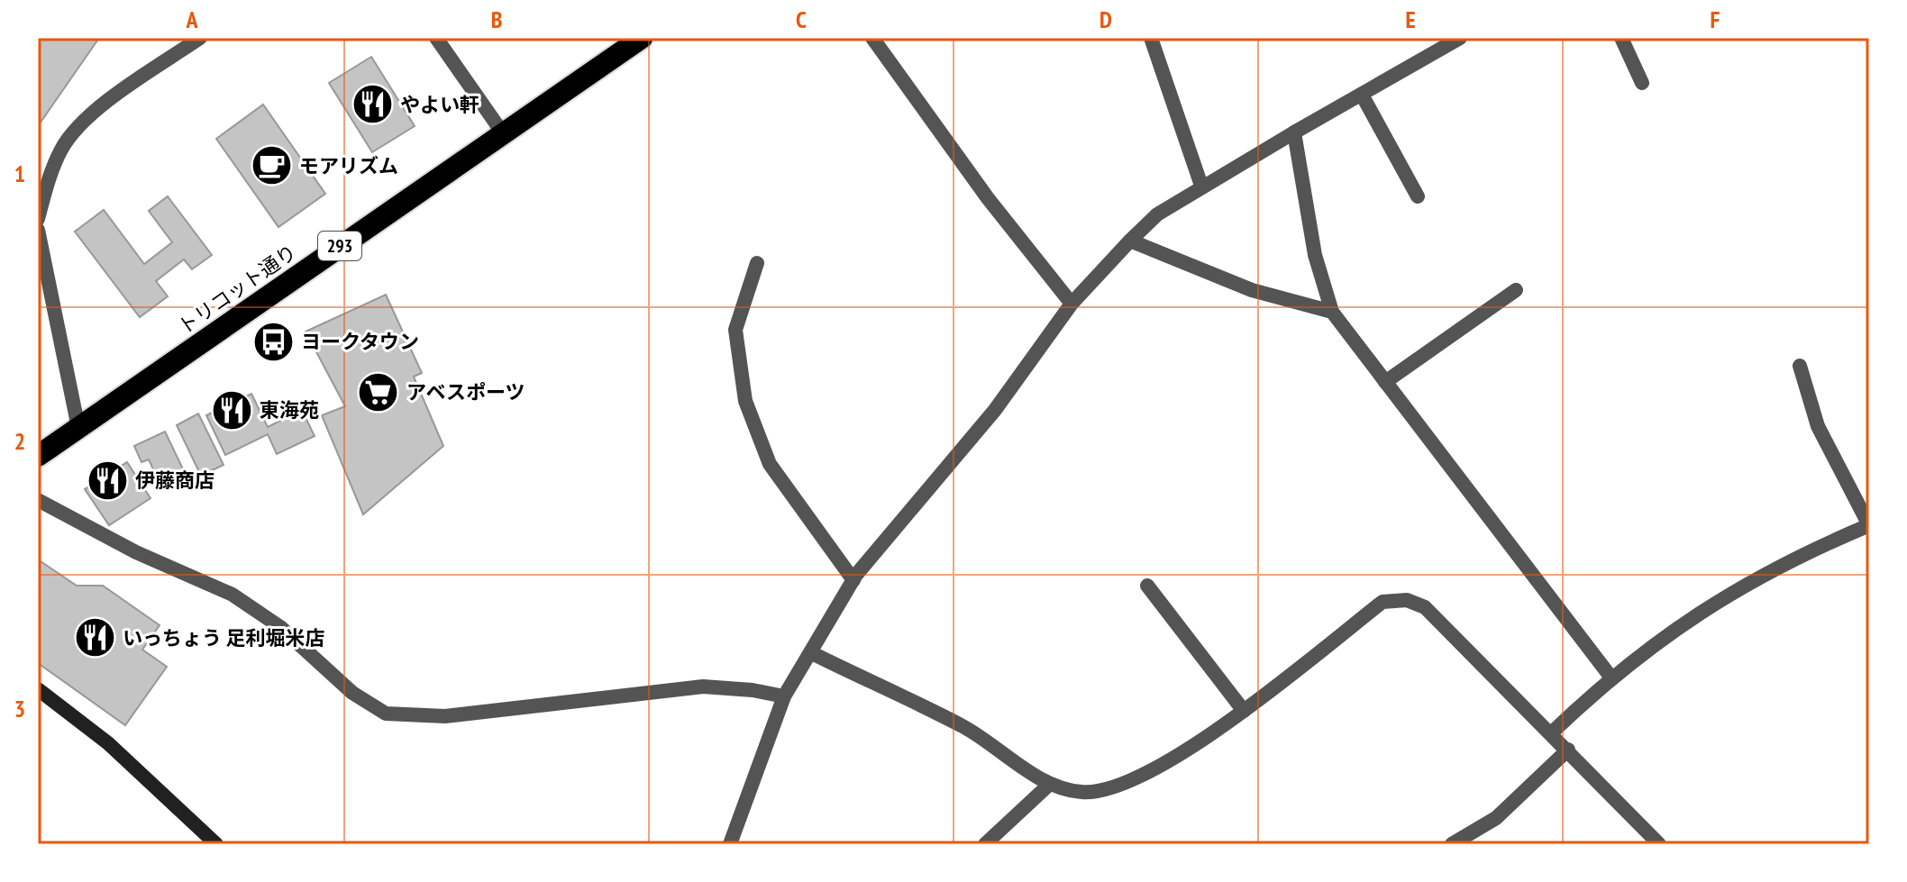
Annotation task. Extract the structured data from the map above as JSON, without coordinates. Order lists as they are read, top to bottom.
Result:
{
  "streets": {
    "highway": ["293", "トリコット通り"]
  },
  "places": {
    "restaurant": [
      "やよい軒",
      "東海苑",
      "伊藤商店",
      "いっちょう 足利堀米店"
    ],
    "cafe": ["モアリズム"],
    "bus stop": ["ヨークタウン"],
    "supermarket": ["アベスポーツ"]
  },
  "grid": {
    "columns": [
      "A",
      "B",
      "C",
      "D",
      "E",
      "F"
    ],
    "rows": ["1", "2", "3"]
  }
}
